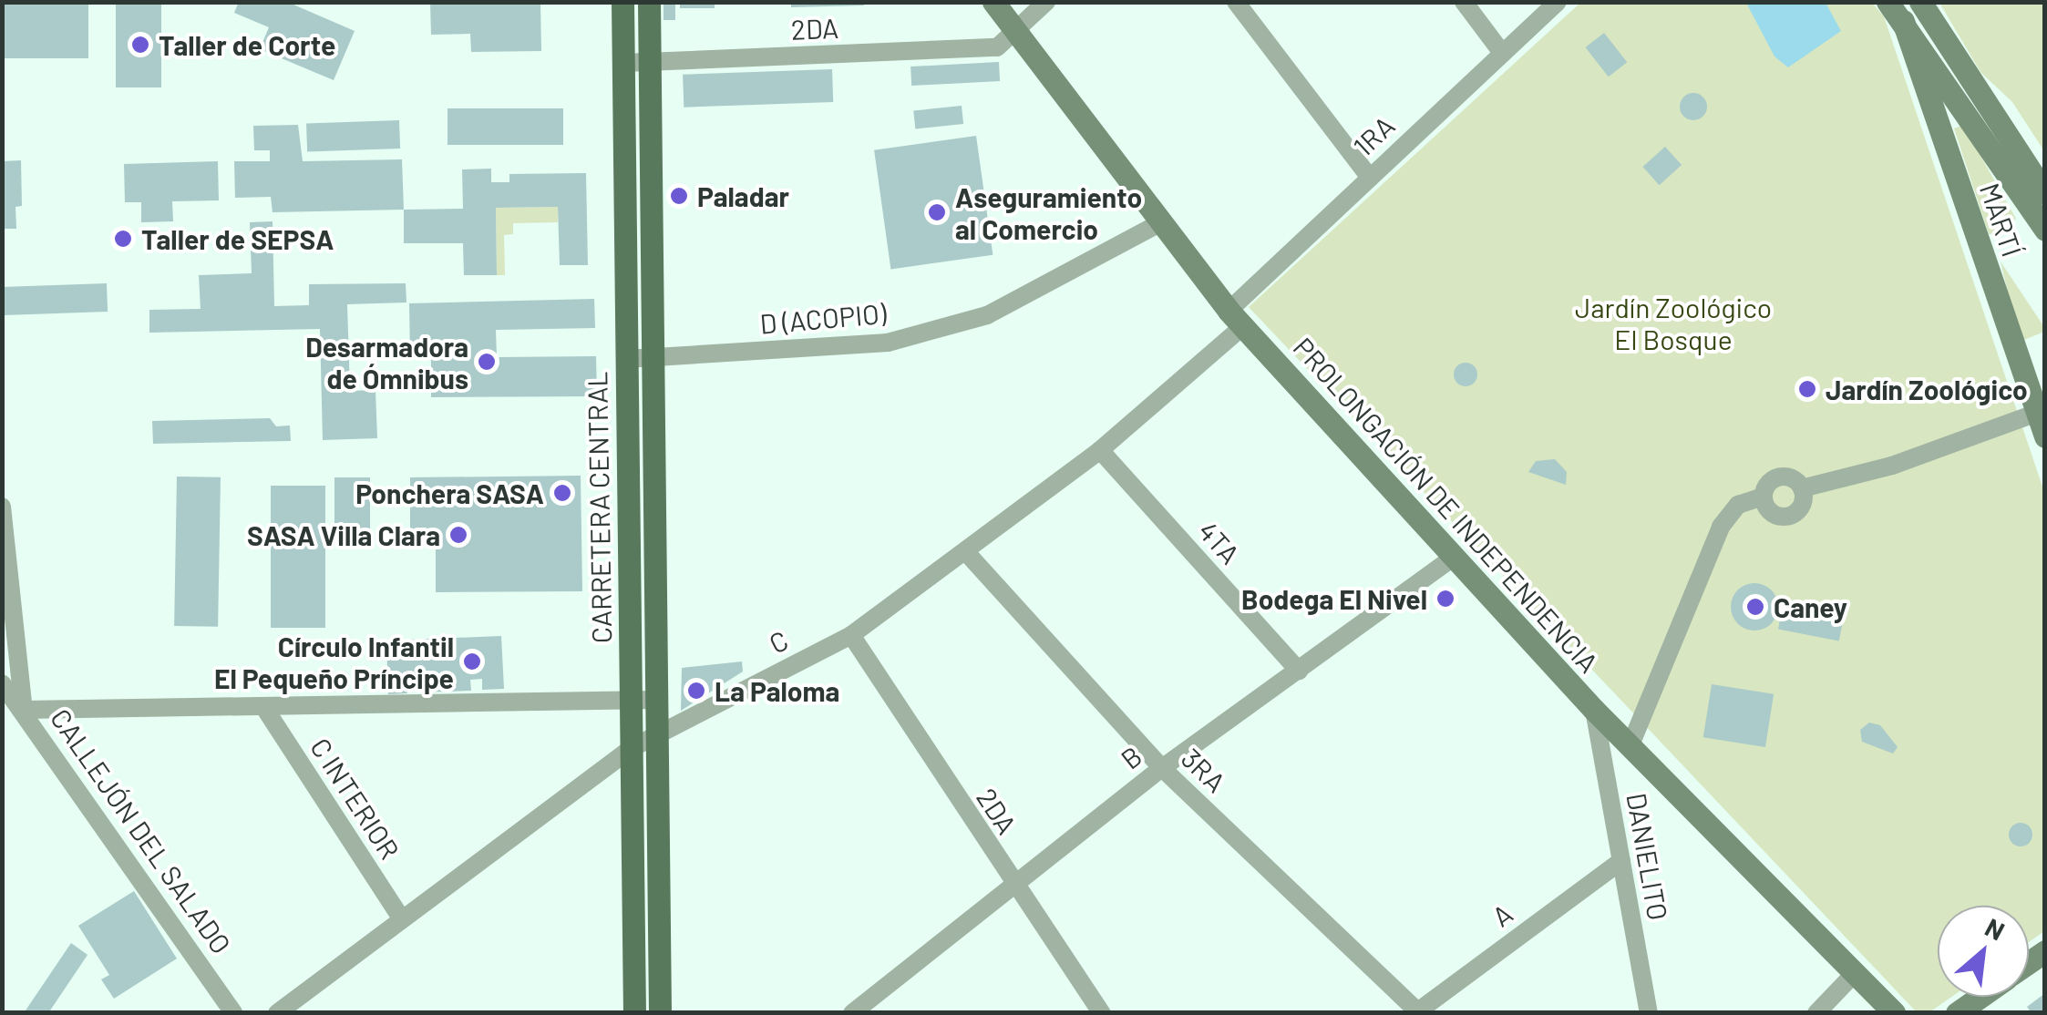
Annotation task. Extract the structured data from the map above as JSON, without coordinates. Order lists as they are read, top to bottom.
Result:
{
  "streets": {
    "main road": ["CARRETERA CENTRAL"],
    "street": [
      "2DA",
      "1RA",
      "MARTÍ",
      "D (ACOPIO)",
      "PROLONGACIÓN DE INDEPENDENCIA",
      "4TA",
      "C",
      "B",
      "3RA",
      "C INTERIOR",
      "CALLEJÓN DEL SALADO",
      "DANIELITO",
      "A"
    ]
  },
  "crossings": [
    ["2DA", "PROLONGACIÓN DE INDEPENDENCIA"],
    ["2DA", "CARRETERA CENTRAL"],
    ["2DA", "C"],
    ["2DA", "B"],
    ["1RA", "PROLONGACIÓN DE INDEPENDENCIA"],
    ["1RA", "C"],
    ["D (ACOPIO)", "PROLONGACIÓN DE INDEPENDENCIA"],
    ["D (ACOPIO)", "CARRETERA CENTRAL"],
    ["PROLONGACIÓN DE INDEPENDENCIA", "C"],
    ["PROLONGACIÓN DE INDEPENDENCIA", "B"],
    ["PROLONGACIÓN DE INDEPENDENCIA", "DANIELITO"],
    ["CARRETERA CENTRAL", "C"],
    ["4TA", "C"],
    ["4TA", "B"],
    ["C", "3RA"],
    ["C", "C INTERIOR"],
    ["B", "3RA"],
    ["3RA", "A"],
    ["DANIELITO", "A"]
  ],
  "parks": ["Jardín Zoológico El Bosque"],
  "places": [
    "Taller de Corte",
    "Paladar",
    "Aseguramiento al Comercio",
    "Taller de SEPSA",
    "Desarmadora de Ómnibus",
    "Jardín Zoológico",
    "Ponchera SASA",
    "SASA Villa Clara",
    "Bodega El Nivel",
    "Caney",
    "Círculo Infantil El Pequeño Príncipe",
    "La Paloma"
  ],
  "north": "top right"
}
